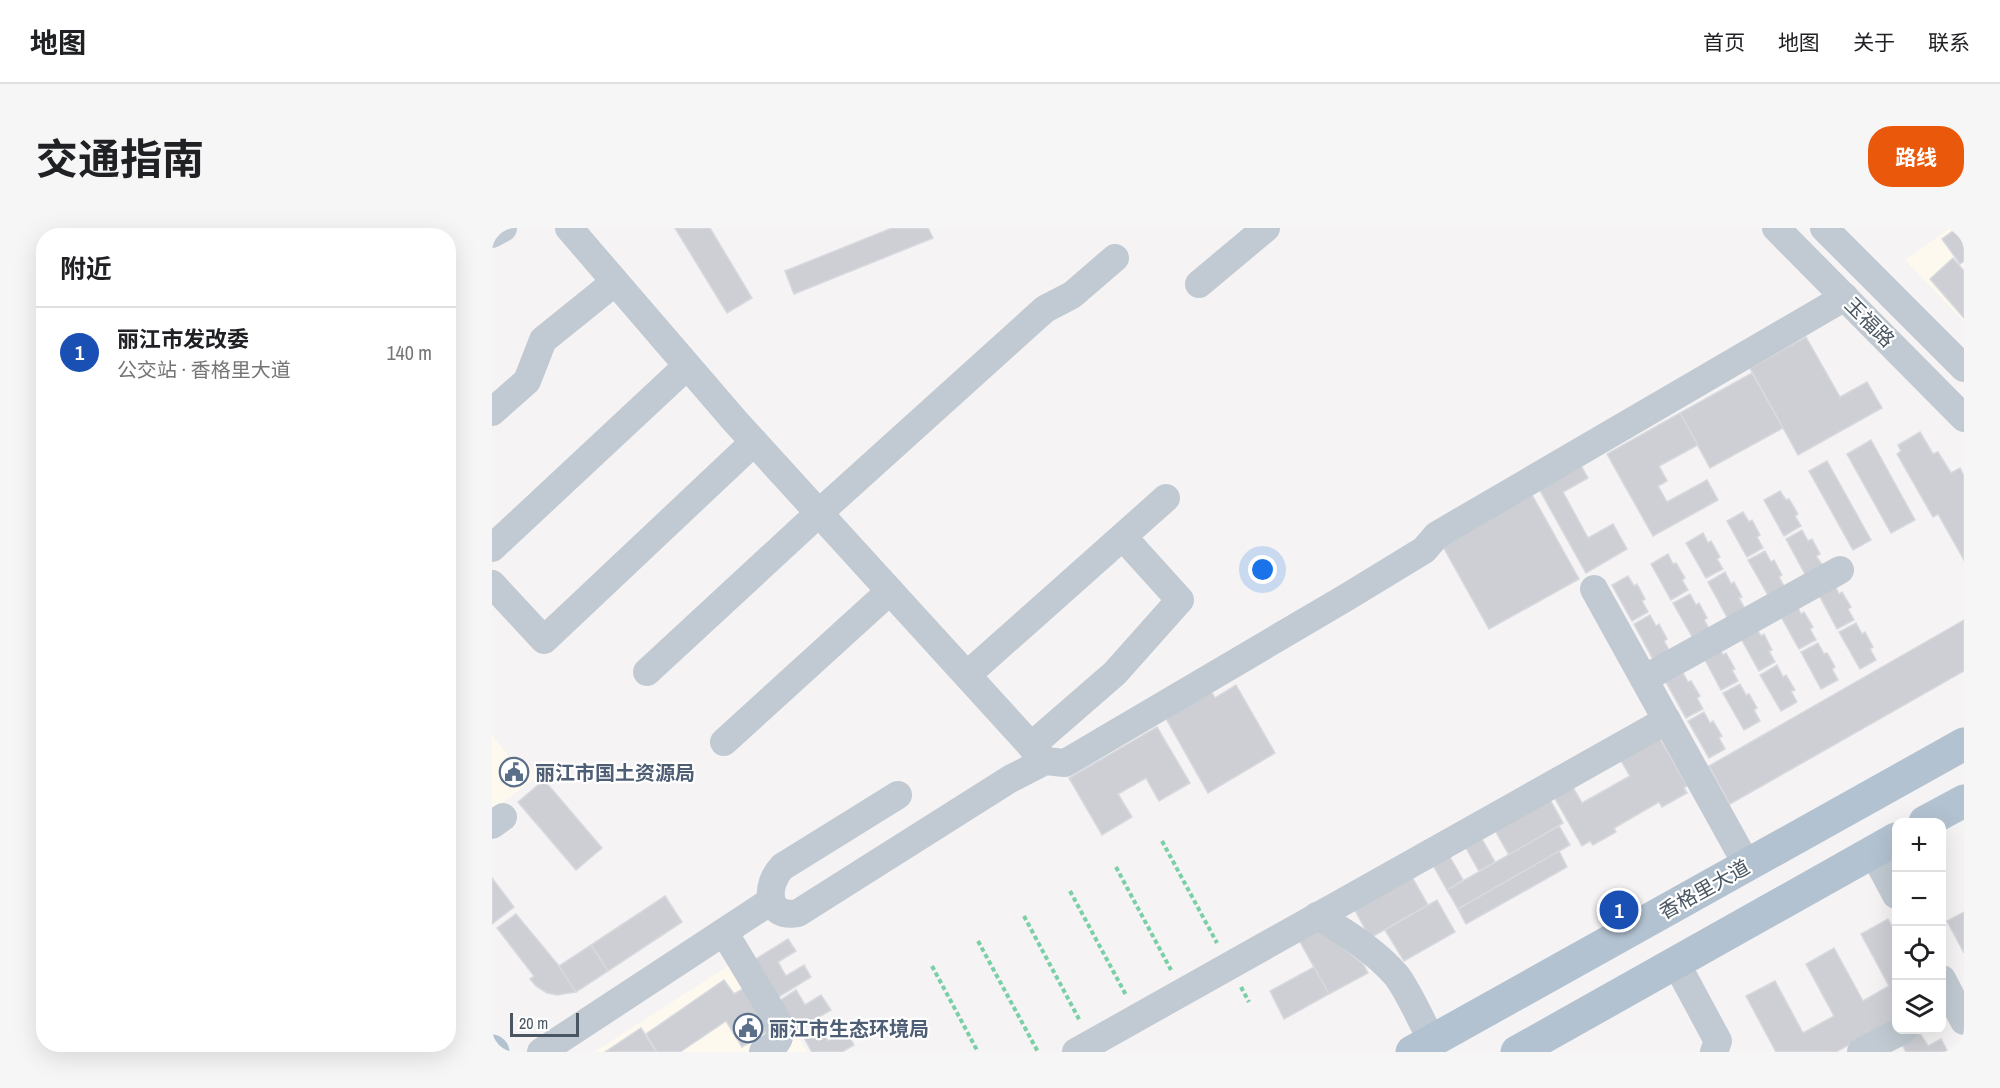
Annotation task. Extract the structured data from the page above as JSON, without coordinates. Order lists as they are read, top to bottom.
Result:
{
  "streets": {
    "main road": ["香格里大道"],
    "street": ["玉福路"]
  },
  "places": {
    "public building": ["丽江市国土资源局", "丽江市生态环境局"]
  },
  "scale_bar": "20 m",
  "page": {
    "header": "地图",
    "nav": [
      "首页",
      "地图",
      "关于",
      "联系"
    ],
    "title": "交通指南",
    "buttons": "路线",
    "heading": "附近",
    "list": [
      {
        "mark": "1",
        "name": "丽江市发改委",
        "note": "公交站 · 香格里大道",
        "value": "140 m"
      }
    ],
    "map_buttons": ["+", "−"],
    "pins": "1",
    "scale": "20 m"
  }
}
